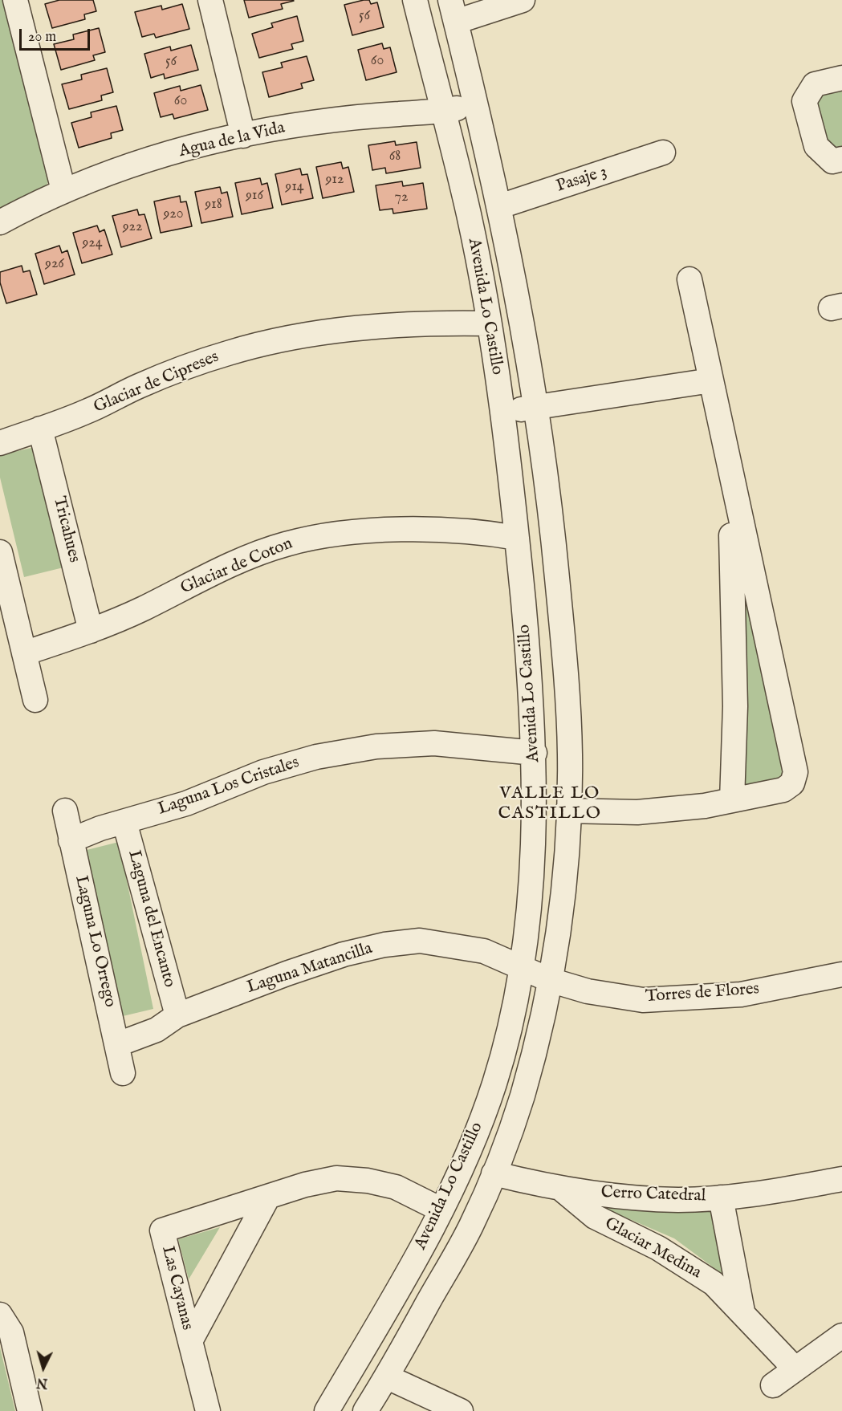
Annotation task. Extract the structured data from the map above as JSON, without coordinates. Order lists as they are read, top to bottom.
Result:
{
  "streets": {
    "street": [
      "Agua de la Vida",
      "Pasaje 3",
      "Avenida Lo Castillo",
      "Glaciar de Cipreses",
      "Tricahues",
      "Glaciar de Coton",
      "Laguna Los Cristales",
      "Laguna del Encanto",
      "Laguna Lo Orrego",
      "Laguna Matancilla",
      "Torres de Flores",
      "Cerro Catedral",
      "Glaciar Medina",
      "Las Cayanas"
    ]
  },
  "crossings": [
    ["Agua de la Vida", "Avenida Lo Castillo"],
    ["Pasaje 3", "Avenida Lo Castillo"],
    ["Avenida Lo Castillo", "Glaciar de Cipreses"],
    ["Avenida Lo Castillo", "Glaciar de Coton"],
    ["Avenida Lo Castillo", "Laguna Los Cristales"],
    ["Avenida Lo Castillo", "Laguna Matancilla"],
    ["Avenida Lo Castillo", "Torres de Flores"],
    ["Avenida Lo Castillo", "Cerro Catedral"],
    ["Avenida Lo Castillo", "Las Cayanas"],
    ["Glaciar de Cipreses", "Tricahues"],
    ["Tricahues", "Glaciar de Coton"],
    ["Laguna Los Cristales", "Laguna del Encanto"],
    ["Laguna Los Cristales", "Laguna Lo Orrego"],
    ["Laguna del Encanto", "Laguna Matancilla"],
    ["Laguna Lo Orrego", "Laguna Matancilla"],
    ["Laguna Matancilla", "Torres de Flores"],
    ["Cerro Catedral", "Glaciar Medina"]
  ],
  "districts": ["VALLE LO CASTILLO"],
  "house_numbers": [
    "56",
    "60",
    "56",
    "60",
    "68",
    "912",
    "914",
    "916",
    "72",
    "918",
    "920",
    "922",
    "924",
    "926"
  ],
  "scale_bar": "20 m",
  "north": "bottom"
}
